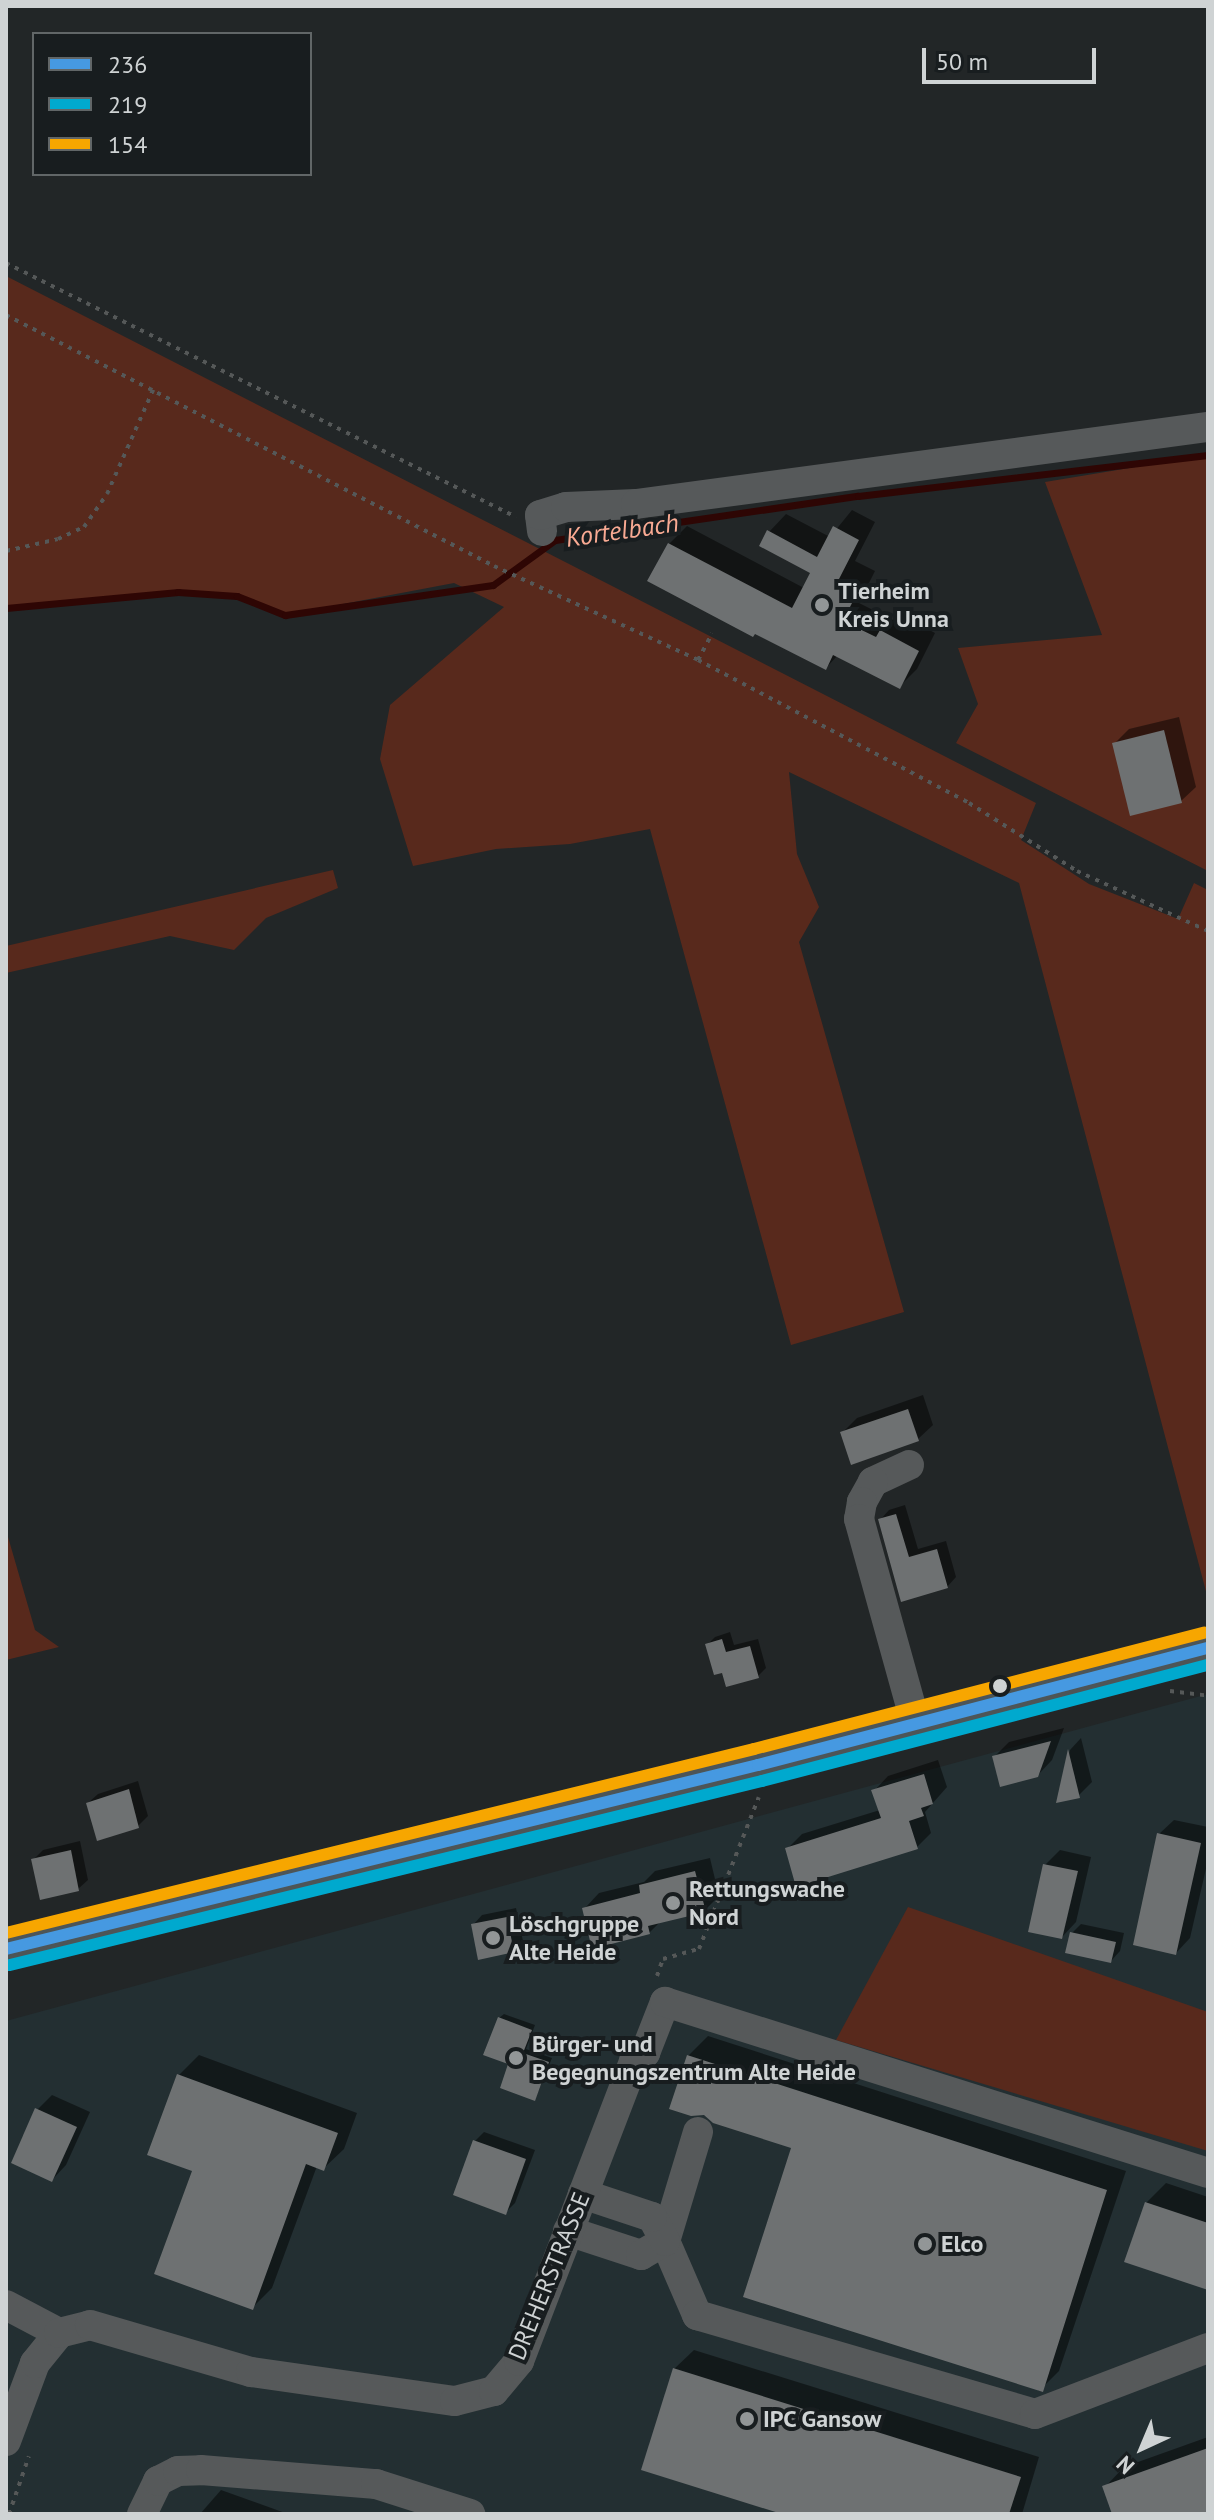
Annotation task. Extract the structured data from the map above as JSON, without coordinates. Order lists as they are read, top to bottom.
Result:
{
  "streets": {
    "street": ["DREHERSTRASSE"]
  },
  "water": ["Kortelbach"],
  "places": [
    "Tierheim Kreis Unna",
    "Rettungswache Nord",
    "Löschgruppe Alte Heide",
    "Bürger- und Begegnungszentrum Alte Heide",
    "Elco",
    "IPC Gansow"
  ],
  "lines": ["transit line 154", "transit line 236", "transit line 219"],
  "legend": ["236", "219", "154"],
  "scale_bar": "50 m",
  "north": "bottom left"
}
